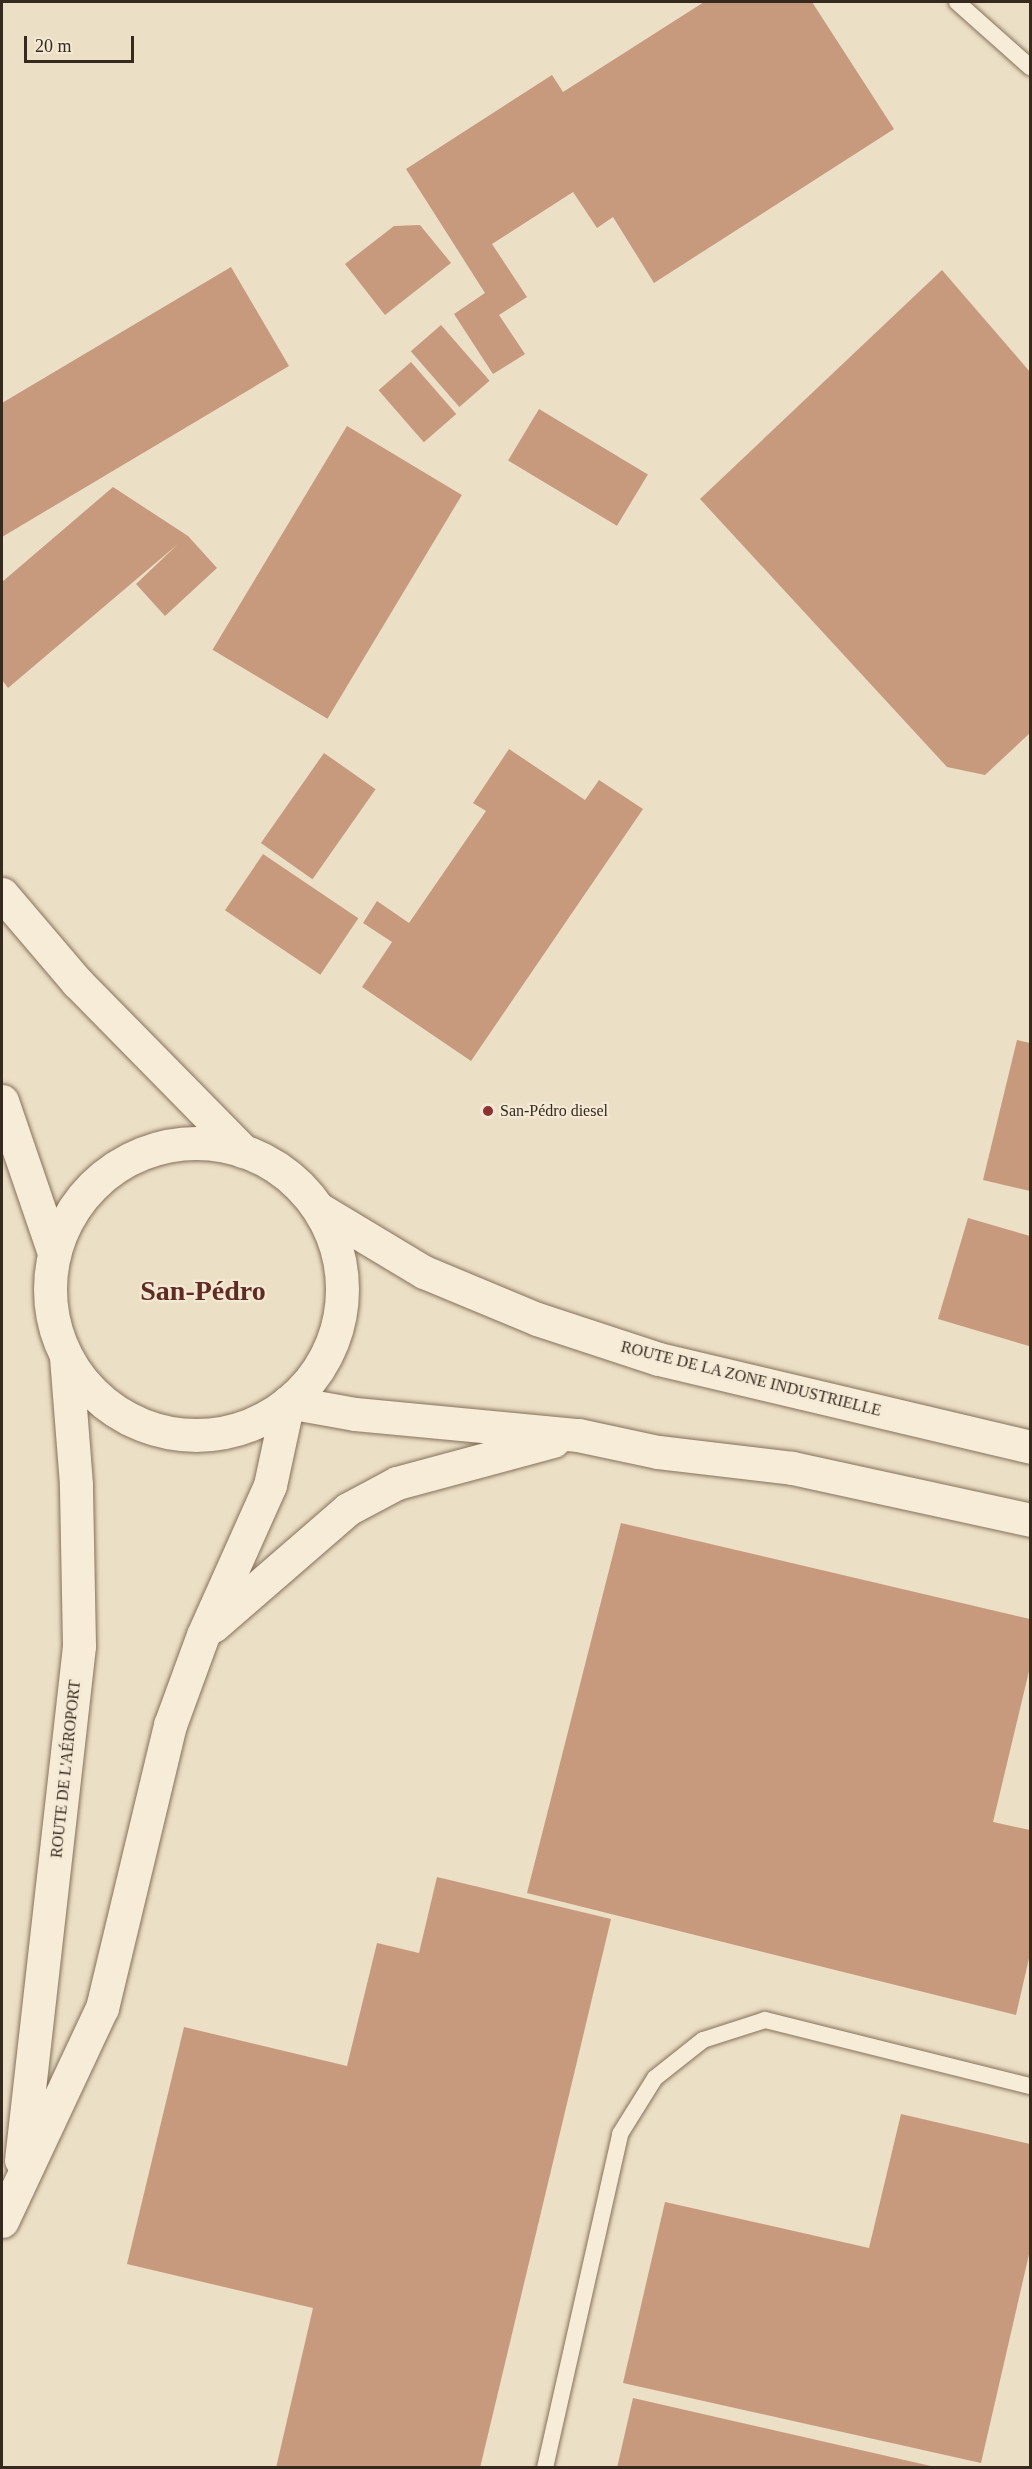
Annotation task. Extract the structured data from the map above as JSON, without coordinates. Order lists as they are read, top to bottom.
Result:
{
  "streets": {
    "main road": ["ROUTE DE LA ZONE INDUSTRIELLE", "ROUTE DE L'AÉROPORT"]
  },
  "districts": ["San-Pédro"],
  "places": ["San-Pédro diesel"],
  "scale_bar": "20 m"
}
